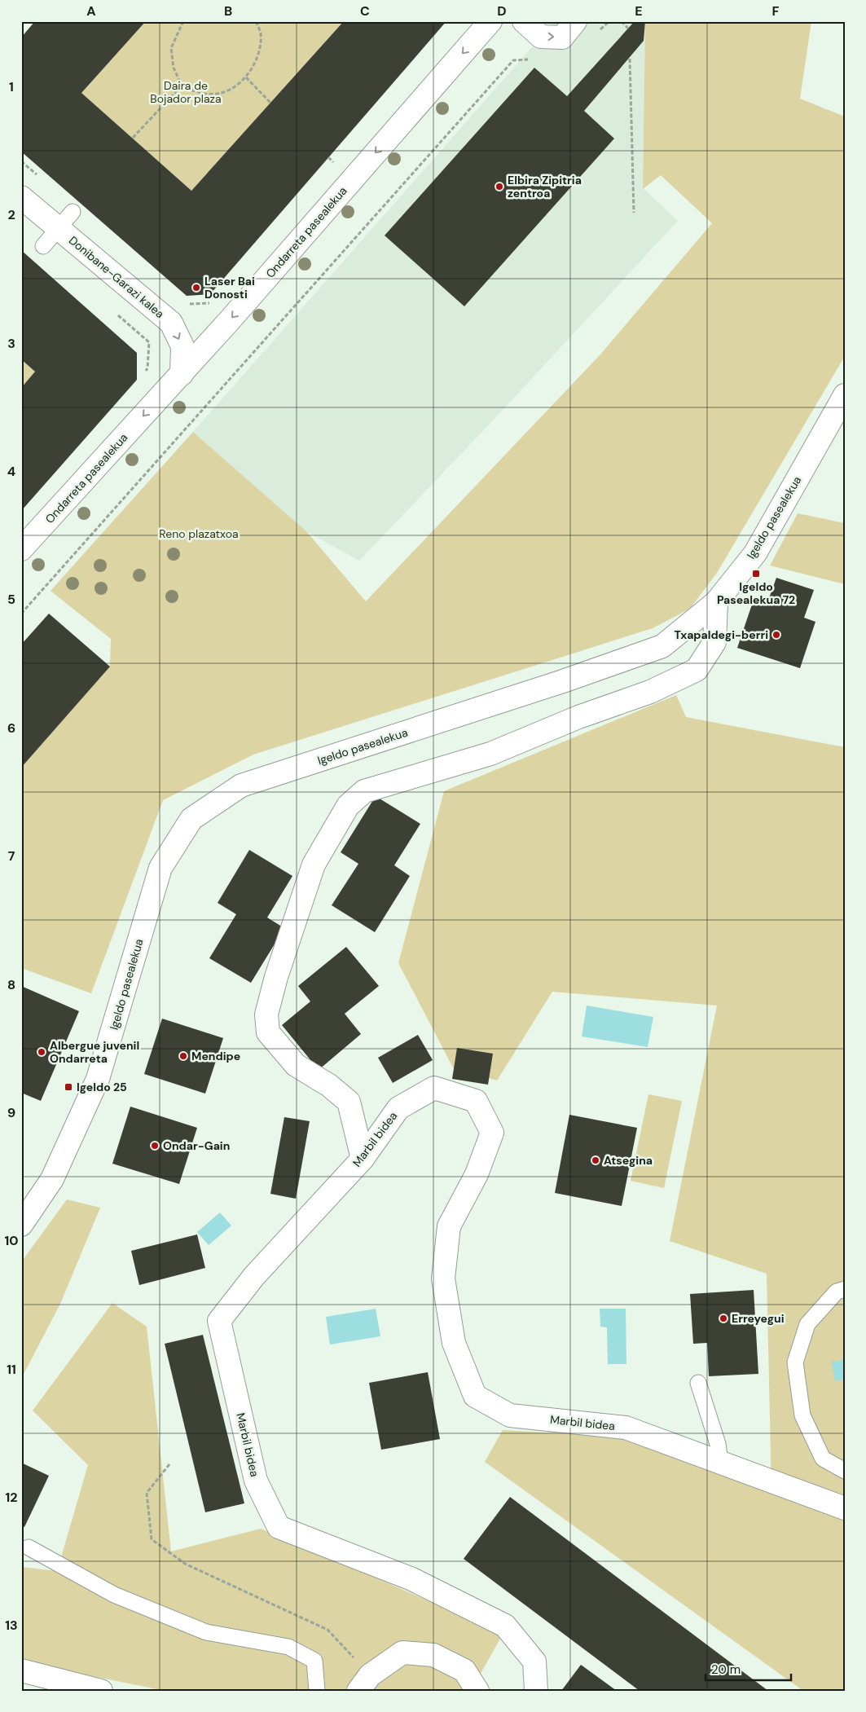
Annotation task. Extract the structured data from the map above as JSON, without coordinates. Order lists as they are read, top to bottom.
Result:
{
  "streets": {
    "street": [
      "Ondarreta pasealekua",
      "Donibane-Garazi kalea",
      "Igeldo pasealekua",
      "Marbil bidea"
    ]
  },
  "crossings": [
    ["Ondarreta pasealekua", "Donibane-Garazi kalea"]
  ],
  "one_way": ["Ondarreta pasealekua", "Donibane-Garazi kalea"],
  "parks": ["Daira de Bojador plaza", "Reno plazatxoa"],
  "places": {
    "other": [
      "Elbira Zipitria zentroa",
      "Laser Bai Donosti",
      "Txapaldegi-berri",
      "Albergue juvenil Ondarreta",
      "Mendipe",
      "Ondar-Gain",
      "Atsegina",
      "Erreyegui"
    ],
    "transit": ["Igeldo Pasealekua 72", "Igeldo 25"]
  },
  "scale_bar": "20 m",
  "grid": {
    "columns": [
      "A",
      "B",
      "C",
      "D",
      "E",
      "F"
    ],
    "rows": [
      "1",
      "2",
      "3",
      "4",
      "5",
      "6",
      "7",
      "8",
      "9",
      "10",
      "11",
      "12",
      "13"
    ]
  }
}
